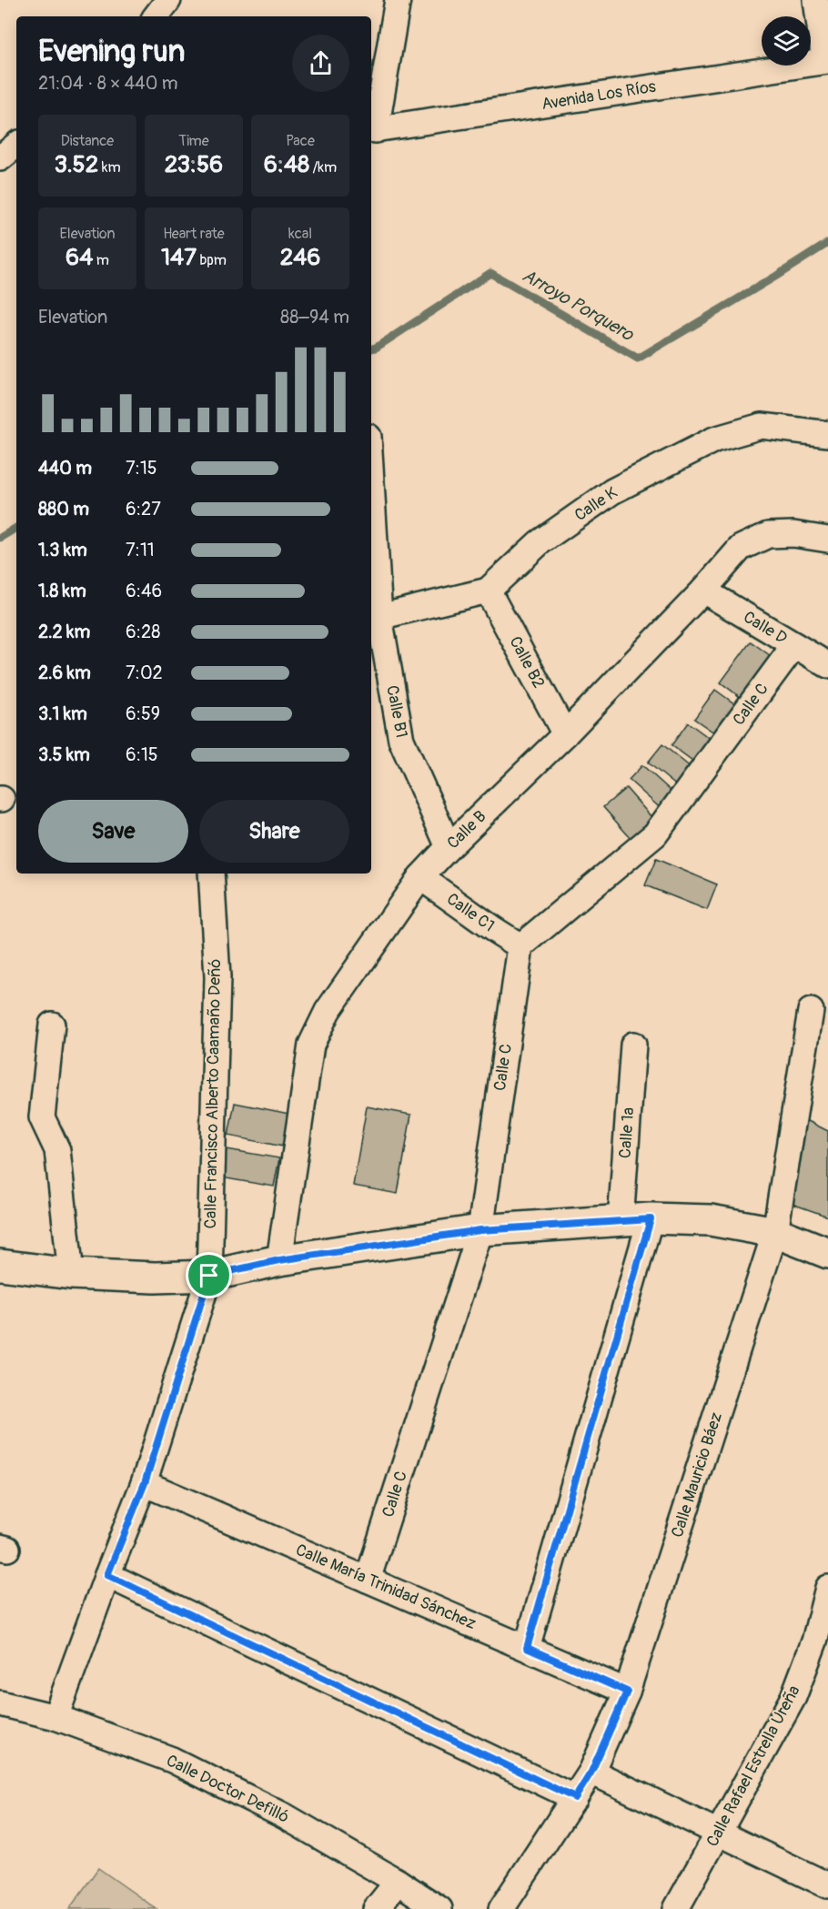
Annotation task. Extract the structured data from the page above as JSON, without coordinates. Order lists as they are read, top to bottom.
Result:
{
  "streets": {
    "street": [
      "Avenida Los Ríos",
      "Calle K",
      "Calle D",
      "Calle B2",
      "Calle C",
      "Calle B1",
      "Calle B",
      "Calle C1",
      "Calle Francisco Alberto Caamaño Deñó",
      "Calle 1a",
      "Calle Mauricio Báez",
      "Calle María Trinidad Sánchez",
      "Calle Rafael Estrella Ureña",
      "Calle Doctor Defilló"
    ]
  },
  "crossings": [
    ["Calle K", "Calle B2"],
    ["Calle D", "Calle C"],
    ["Calle D", "Calle B"],
    ["Calle B2", "Calle B"],
    ["Calle C", "Calle C1"],
    ["Calle C", "Calle María Trinidad Sánchez"],
    ["Calle B1", "Calle B"],
    ["Calle B", "Calle C1"],
    ["Calle Francisco Alberto Caamaño Deñó", "Calle María Trinidad Sánchez"],
    ["Calle Francisco Alberto Caamaño Deñó", "Calle Doctor Defilló"],
    ["Calle Mauricio Báez", "Calle María Trinidad Sánchez"]
  ],
  "water": ["Arroyo Porquero"],
  "page": {
    "heading": ["Evening run", "21:04 · 8 × 440 m"],
    "stats": [
      ["Distance", "3.52 km"],
      ["Time", "23:56"],
      ["Pace", "6:48 /km"],
      ["Elevation", "64 m"],
      ["Heart rate", "147 bpm"],
      ["kcal", "246"]
    ],
    "chart": ["Elevation", "88–94 m"],
    "list": [
      {
        "name": "440 m",
        "note": "7:15"
      },
      {
        "name": "880 m",
        "note": "6:27"
      },
      {
        "name": "1.3 km",
        "note": "7:11"
      },
      {
        "name": "1.8 km",
        "note": "6:46"
      },
      {
        "name": "2.2 km",
        "note": "6:28"
      },
      {
        "name": "2.6 km",
        "note": "7:02"
      },
      {
        "name": "3.1 km",
        "note": "6:59"
      },
      {
        "name": "3.5 km",
        "note": "6:15"
      }
    ],
    "buttons": ["Save", "Share"]
  }
}
